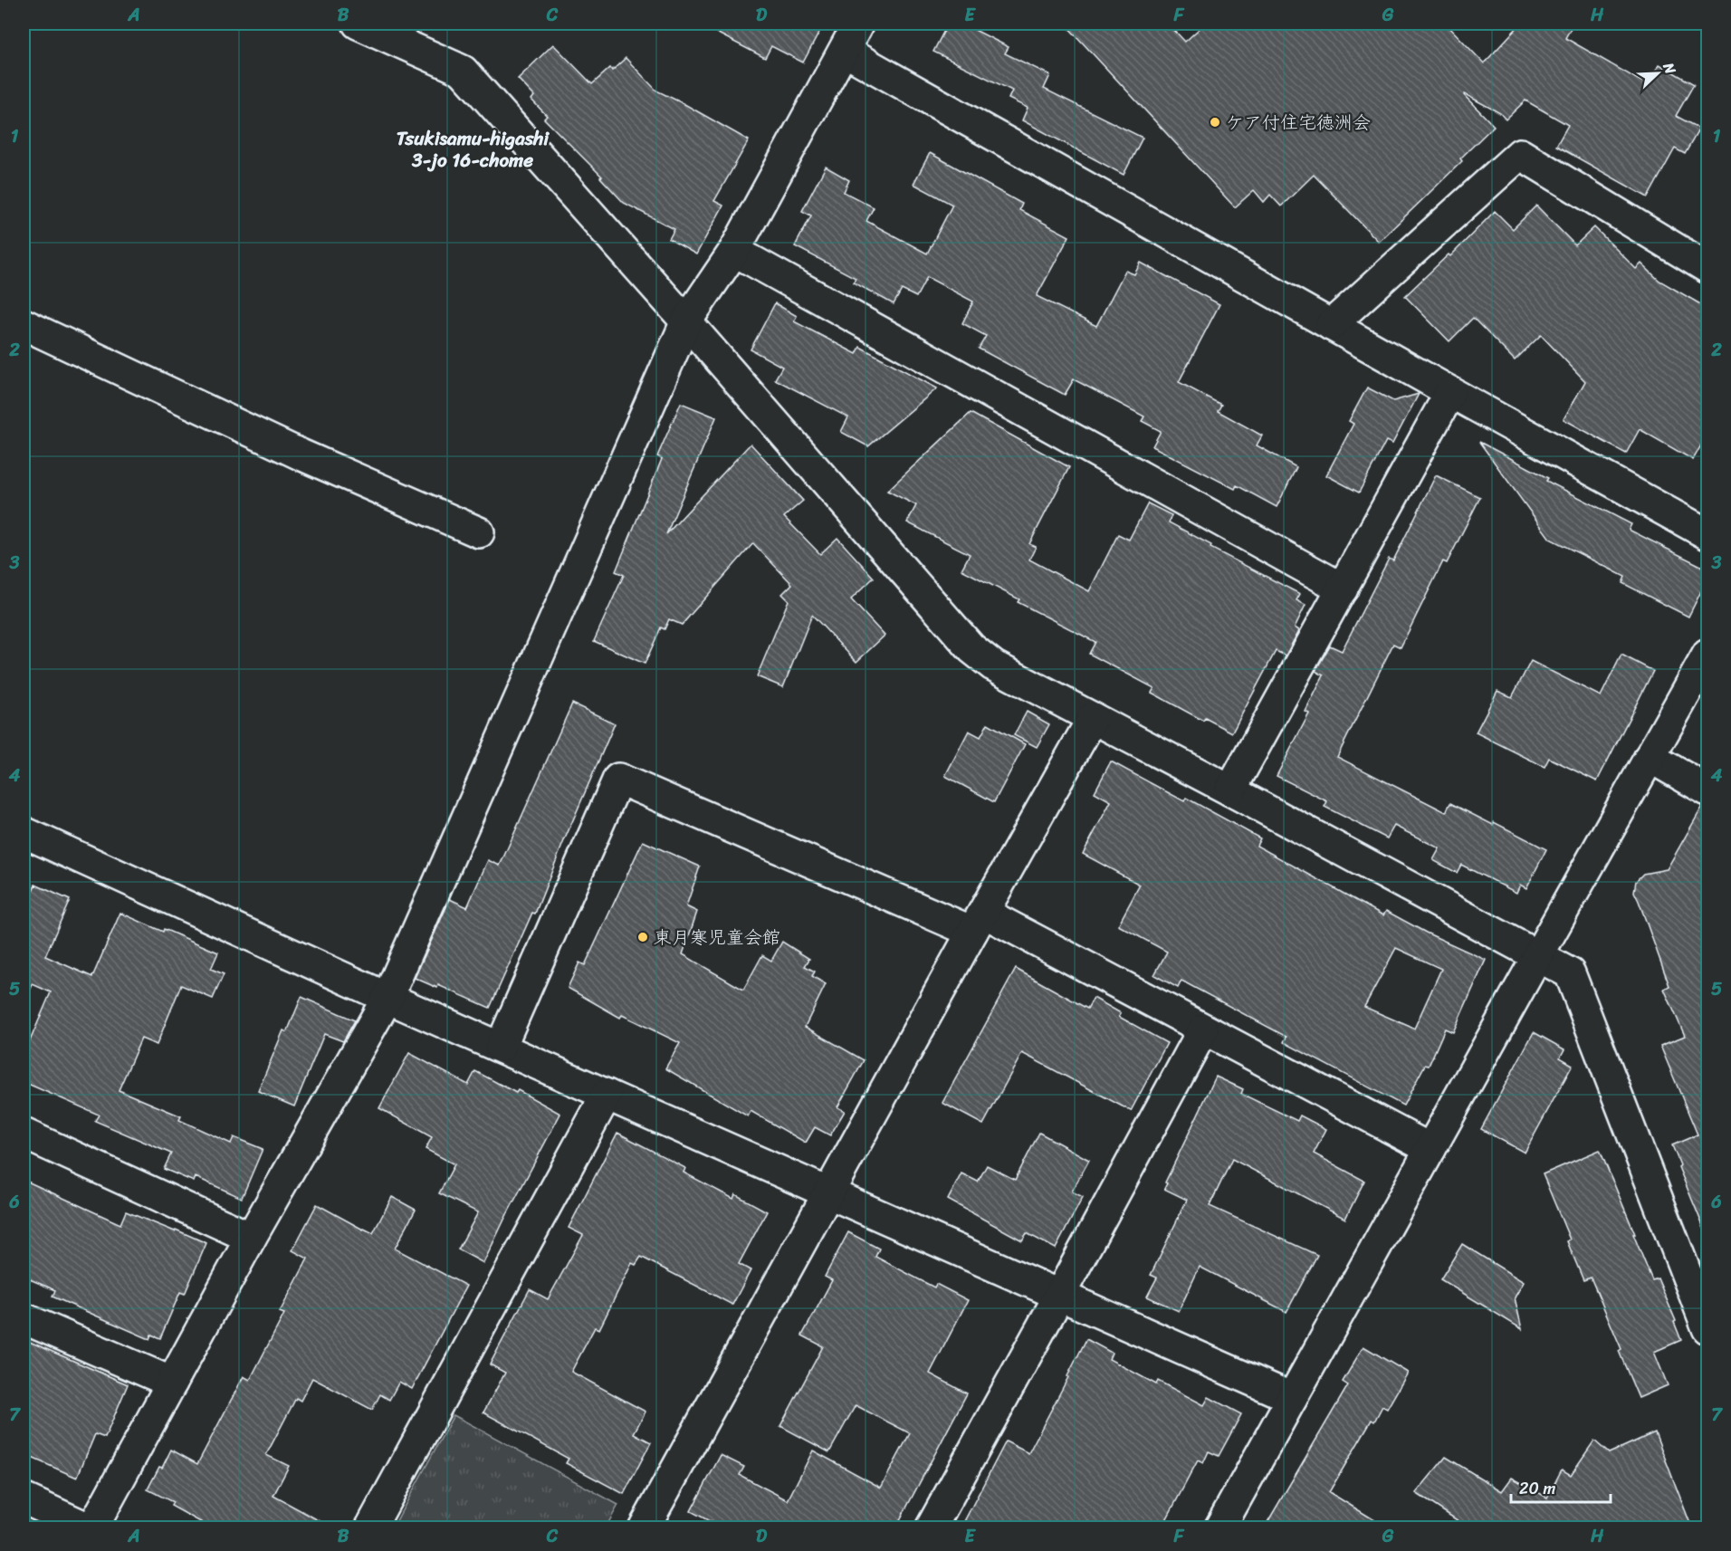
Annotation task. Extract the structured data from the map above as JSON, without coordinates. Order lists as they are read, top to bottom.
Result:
{
  "districts": ["Tsukisamu-higashi 3-jo 16-chome"],
  "places": ["ケア付住宅徳洲会", "東月寒児童会館"],
  "scale_bar": "20 m",
  "north": "top right",
  "grid": {
    "columns": [
      "A",
      "B",
      "C",
      "D",
      "E",
      "F",
      "G",
      "H"
    ],
    "rows": [
      "1",
      "2",
      "3",
      "4",
      "5",
      "6",
      "7"
    ]
  }
}
